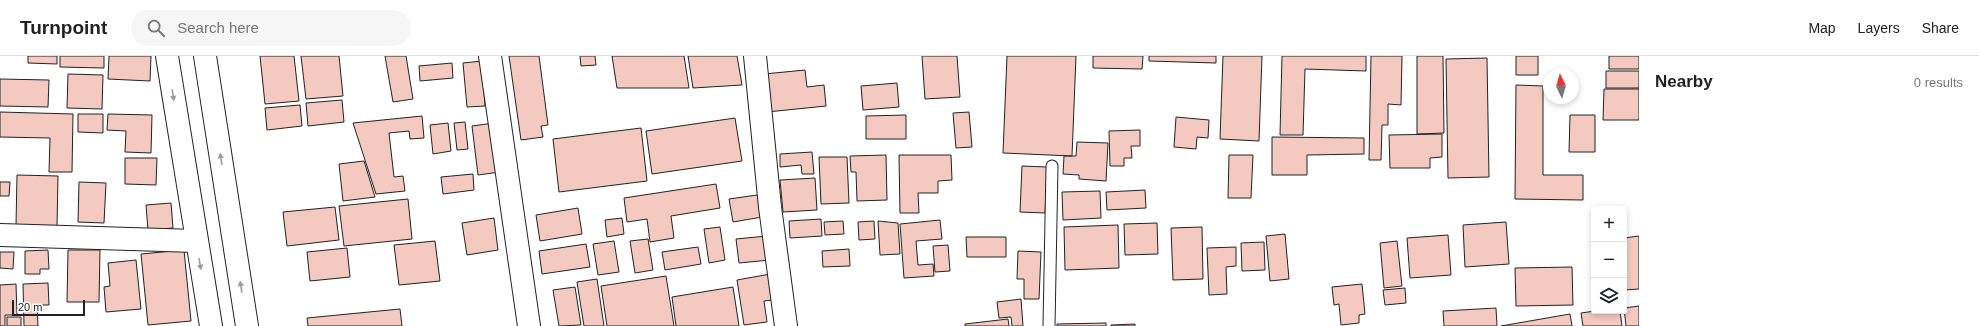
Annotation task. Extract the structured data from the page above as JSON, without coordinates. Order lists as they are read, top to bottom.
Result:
{
  "scale_bar": "20 m",
  "north": "top",
  "page": {
    "header": "Turnpoint",
    "search": "Search here",
    "nav": ["Map", "Layers", "Share"],
    "heading": ["Nearby", "0 results"],
    "map_buttons": ["+", "−"],
    "scale": "20 m"
  }
}
